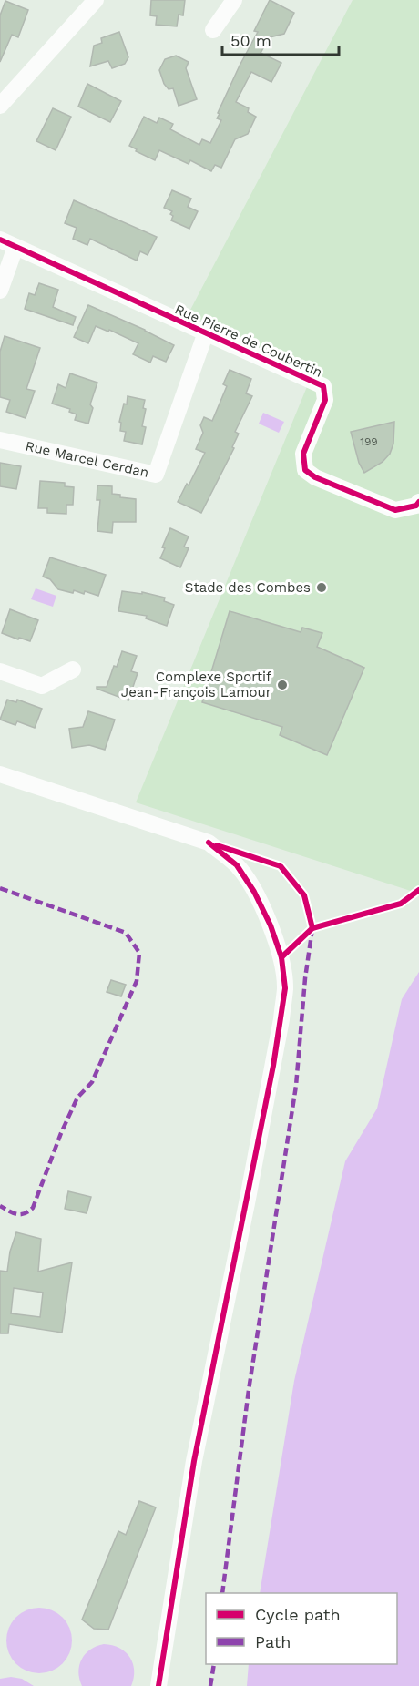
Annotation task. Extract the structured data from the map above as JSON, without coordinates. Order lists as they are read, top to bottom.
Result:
{
  "streets": {
    "street": ["Rue Pierre de Coubertin", "Rue Marcel Cerdan"]
  },
  "crossings": [
    ["Rue Pierre de Coubertin", "Rue Marcel Cerdan"]
  ],
  "places": ["Stade des Combes", "Complexe Sportif Jean-François Lamour"],
  "house_numbers": ["199"],
  "legend": ["Cycle path", "Path"],
  "scale_bar": "50 m"
}
